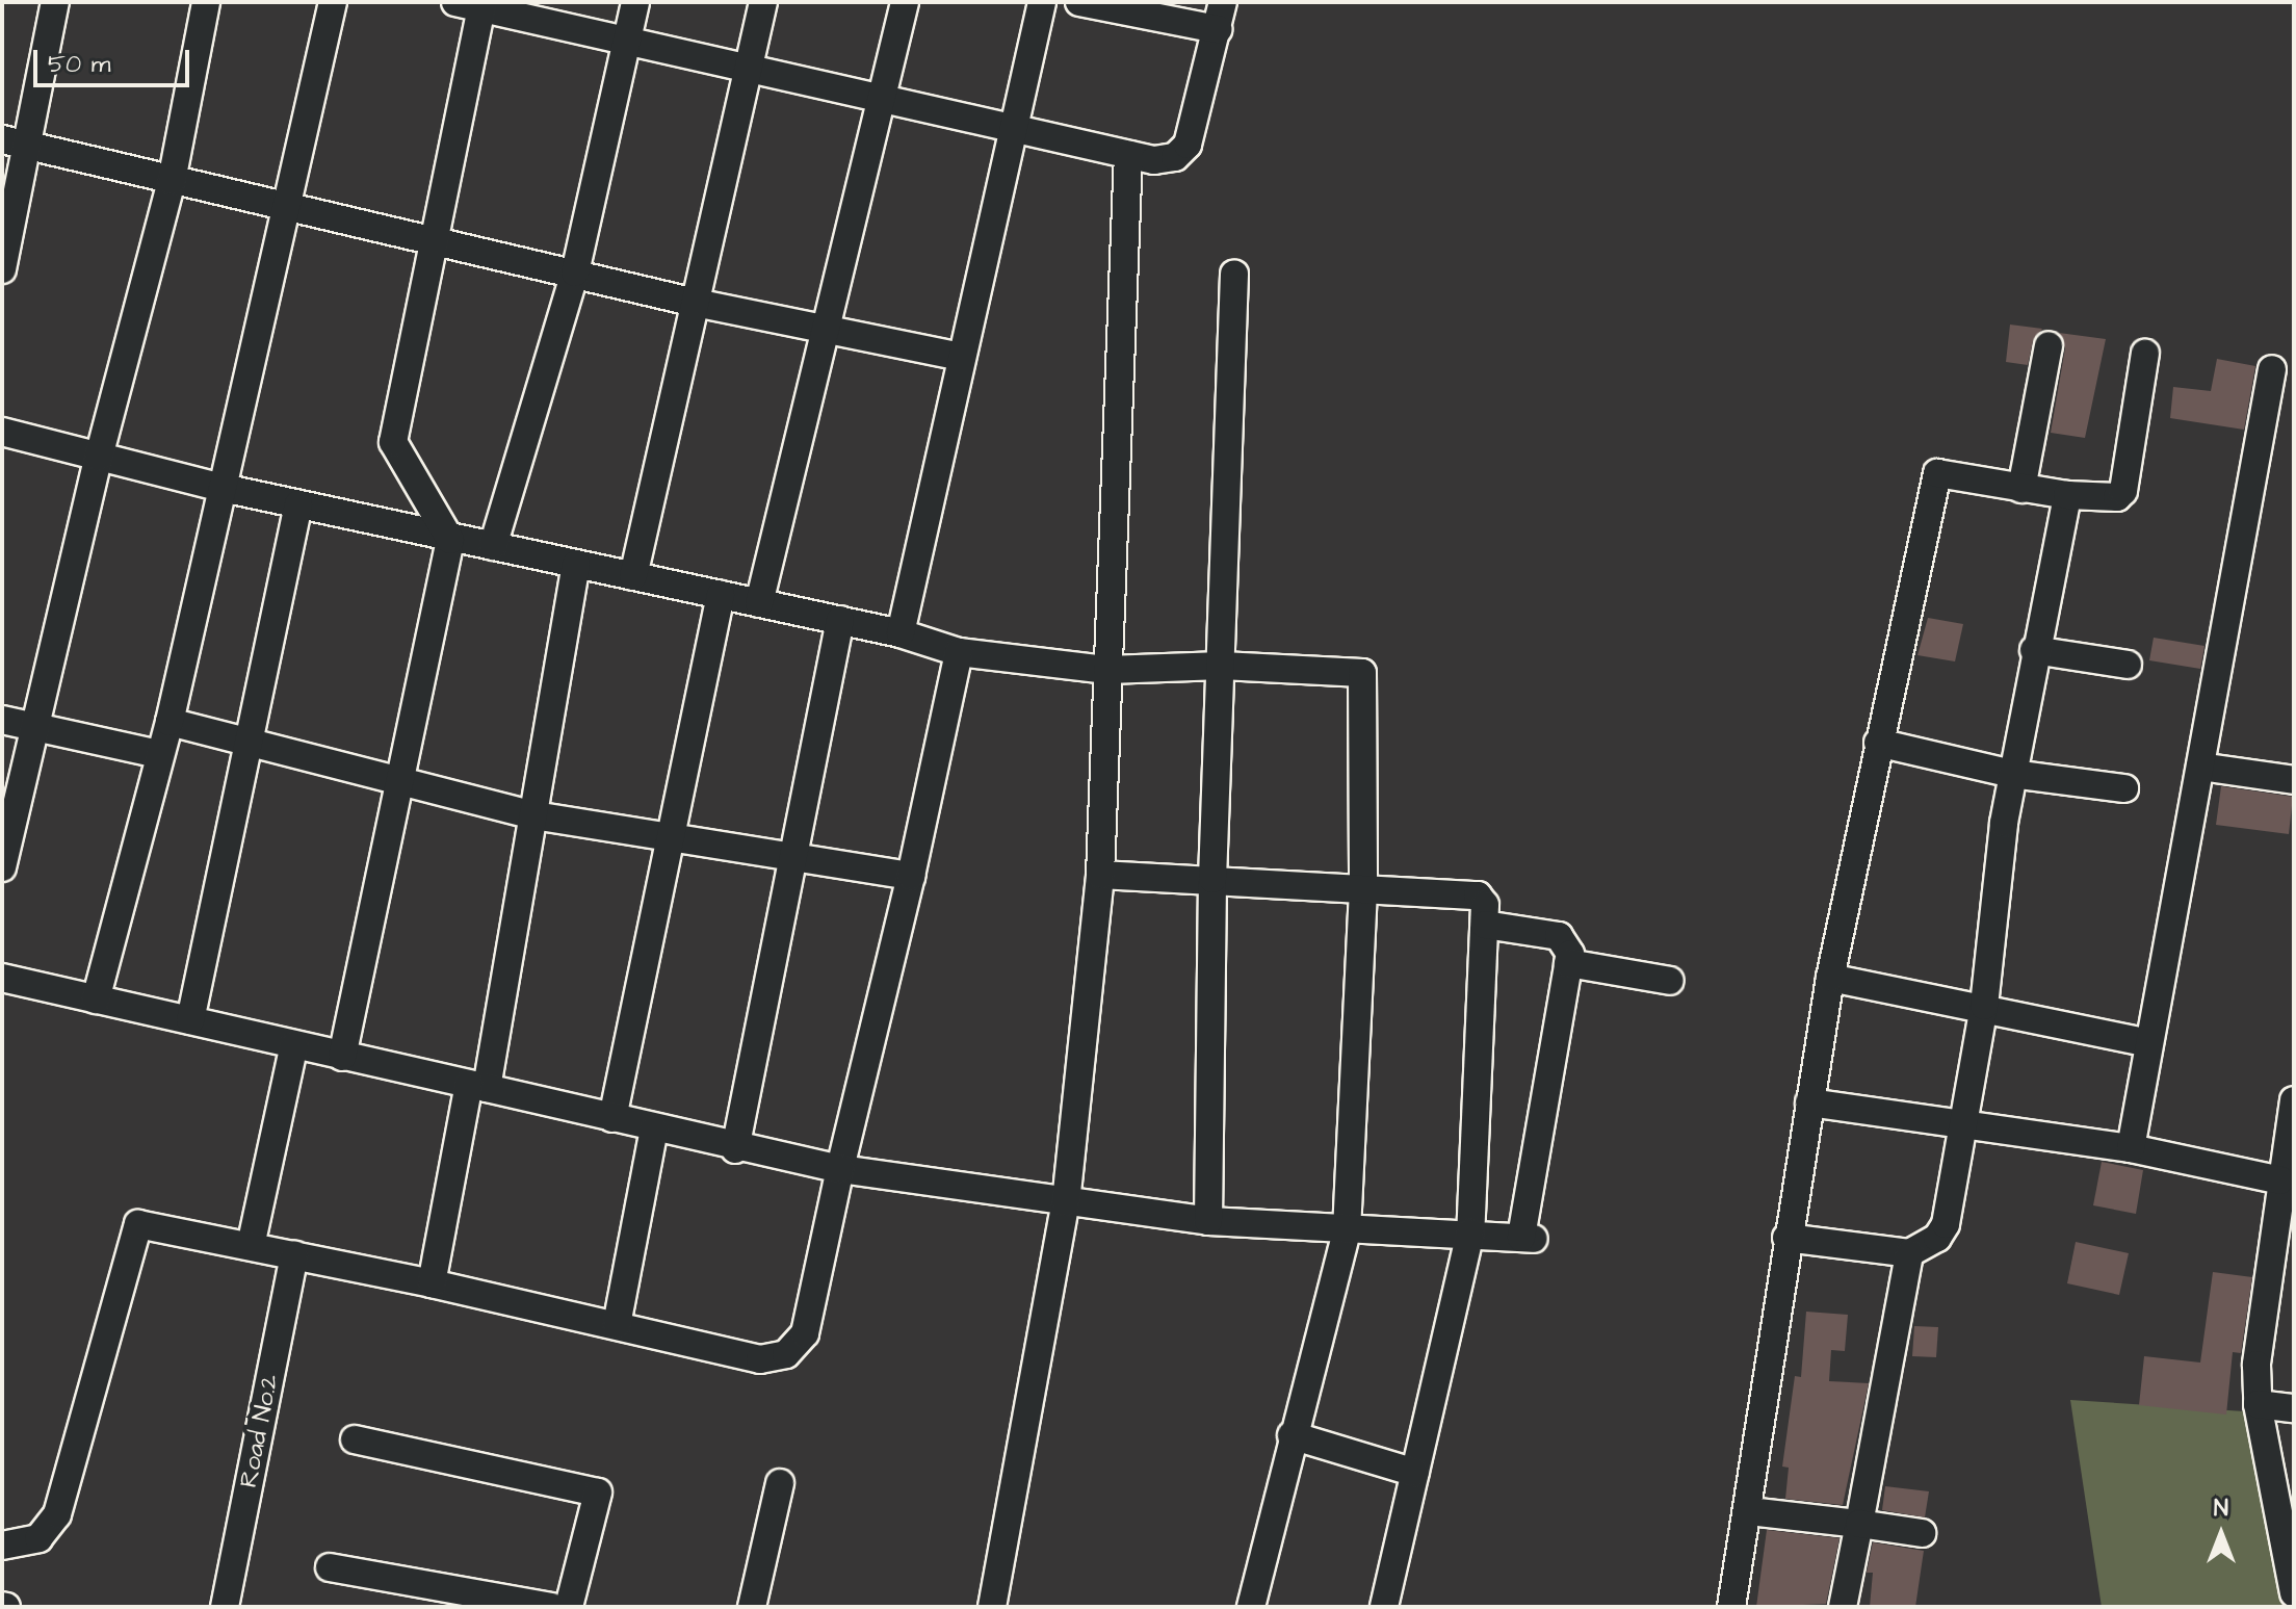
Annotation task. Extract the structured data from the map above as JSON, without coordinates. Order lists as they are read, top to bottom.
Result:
{
  "streets": {
    "street": ["Road No.2"]
  },
  "scale_bar": "50 m",
  "north": "top"
}
